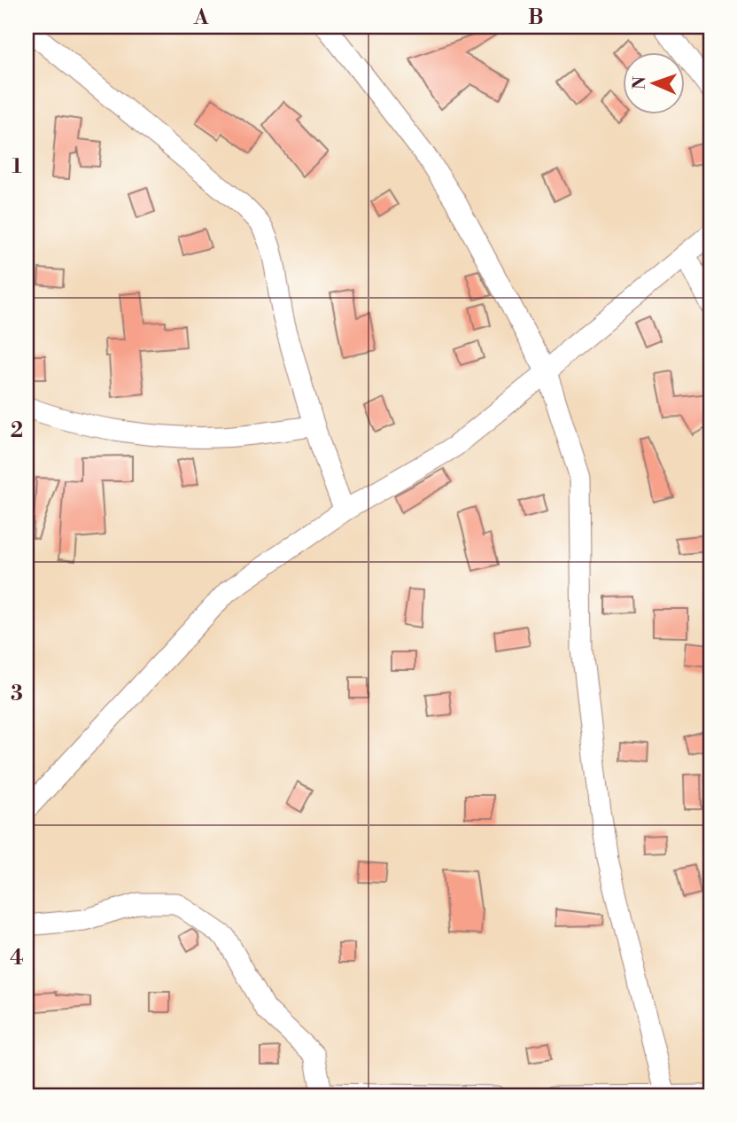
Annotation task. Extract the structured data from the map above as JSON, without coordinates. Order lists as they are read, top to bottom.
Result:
{
  "north": "left",
  "grid": {
    "columns": ["A", "B"],
    "rows": [
      "1",
      "2",
      "3",
      "4"
    ]
  }
}
